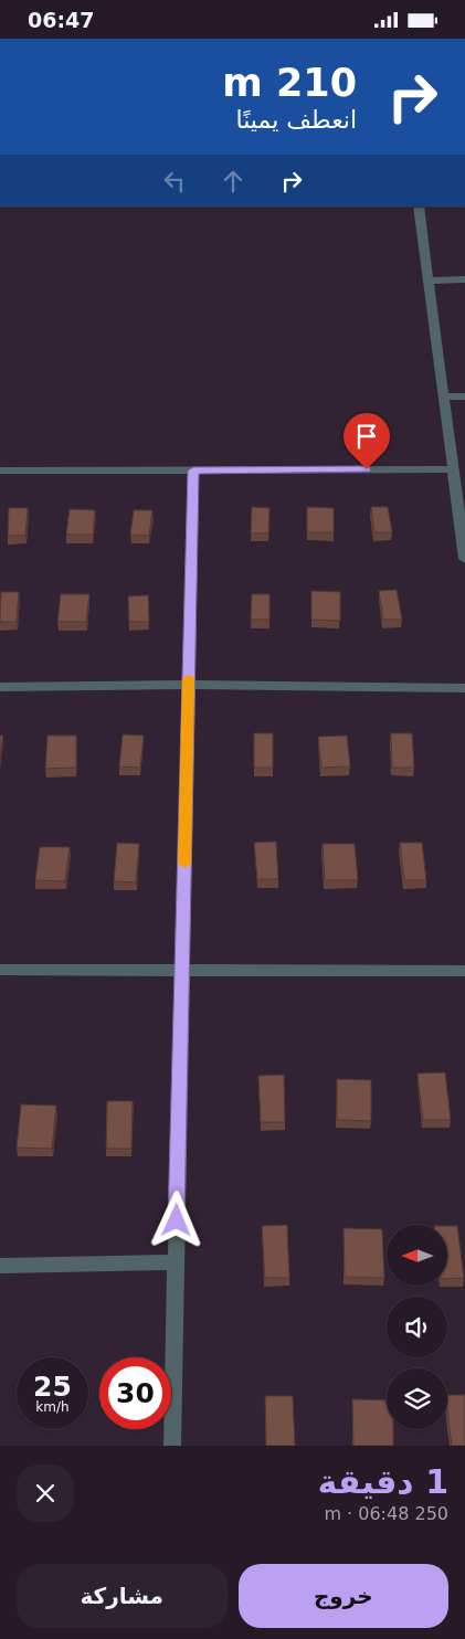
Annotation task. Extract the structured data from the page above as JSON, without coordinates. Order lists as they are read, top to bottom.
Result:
{
  "north": "left",
  "page": {
    "status": "06:47",
    "turn": ["210 m", "انعطف يمينًا"],
    "speed": "25 km/h",
    "limit": "30",
    "heading": ["1 دقيقة", "250 m · 06:48"],
    "buttons": ["خروج", "مشاركة"]
  }
}
